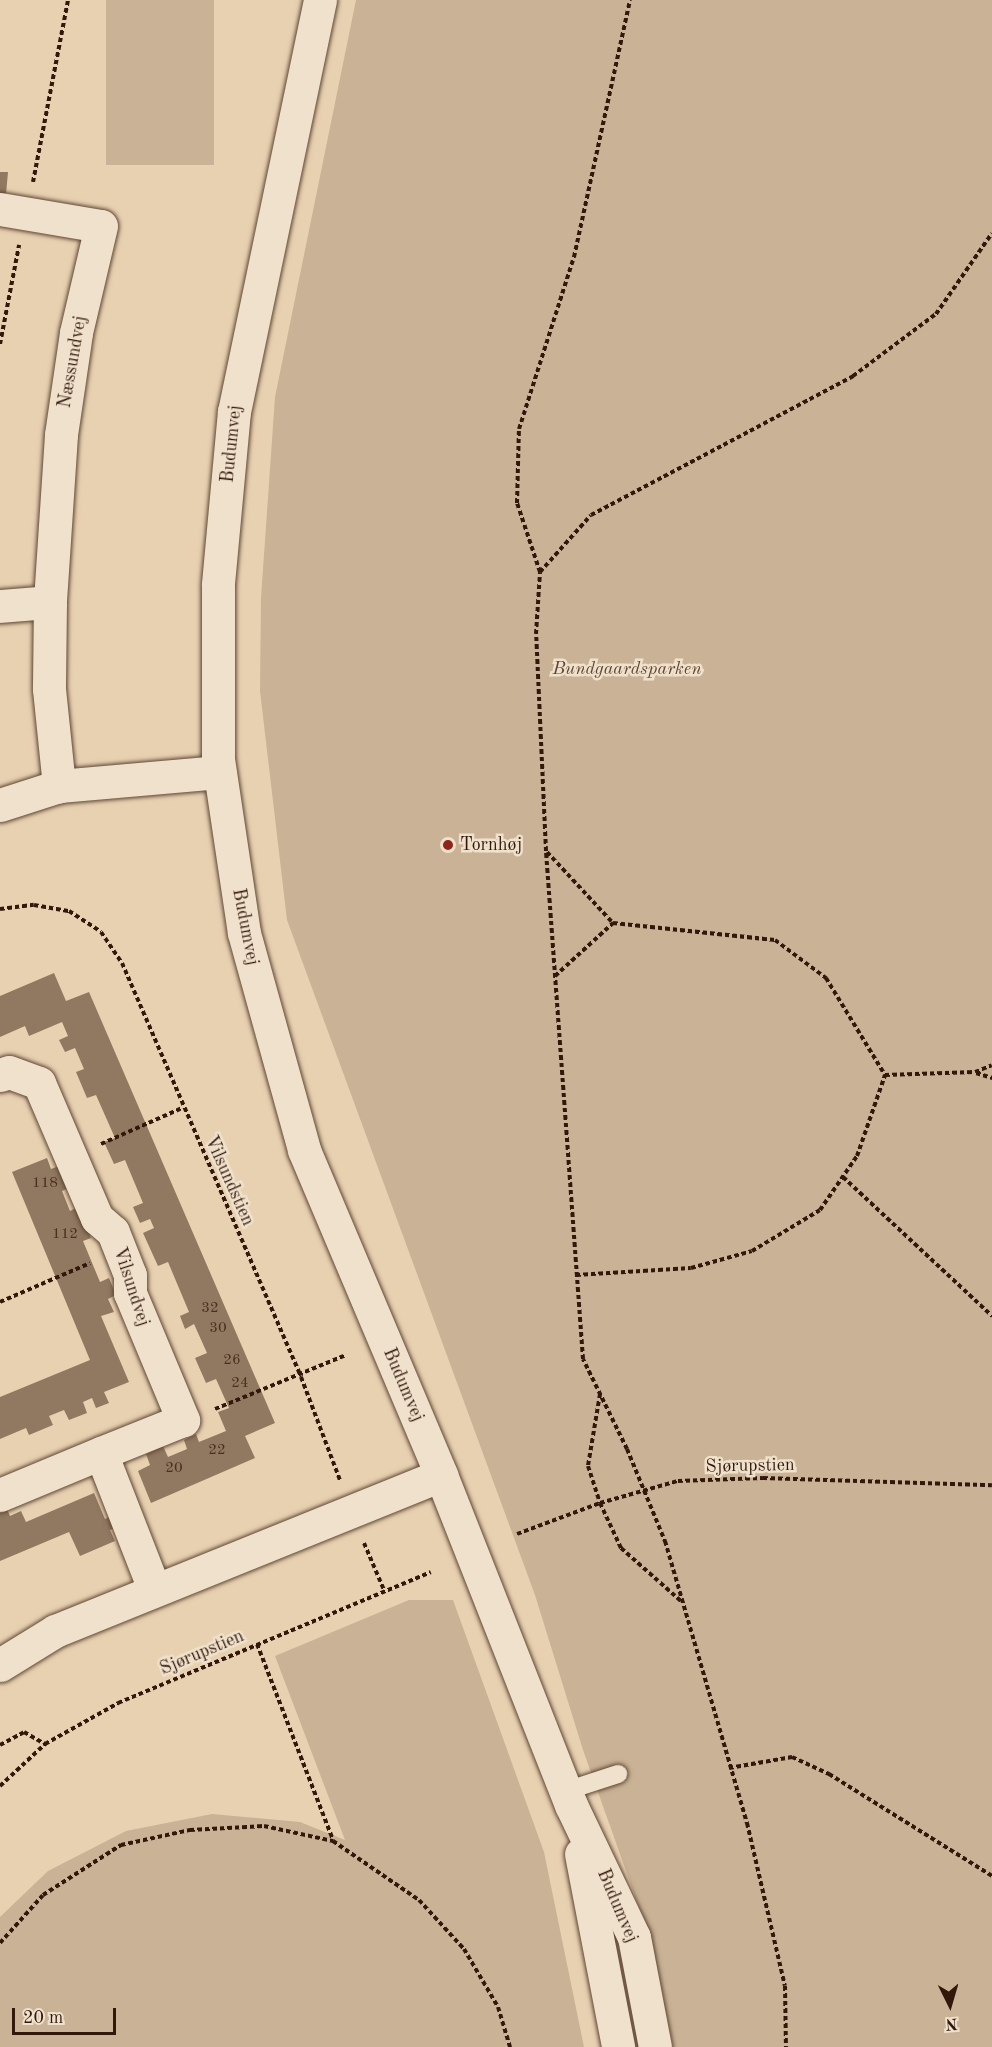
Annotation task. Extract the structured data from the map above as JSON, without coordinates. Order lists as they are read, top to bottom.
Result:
{
  "streets": {
    "street": ["Næssundvej", "Budumvej", "Vilsundvej"],
    "path": ["Vilsundstien", "Sjørupstien"]
  },
  "crossings": [
    ["Vilsundstien", "Sjørupstien"]
  ],
  "parks": ["Bundgaardsparken"],
  "places": ["Tornhøj"],
  "house_numbers": [
    "118",
    "112",
    "32",
    "30",
    "26",
    "24",
    "22",
    "20"
  ],
  "scale_bar": "20 m",
  "north": "bottom"
}
